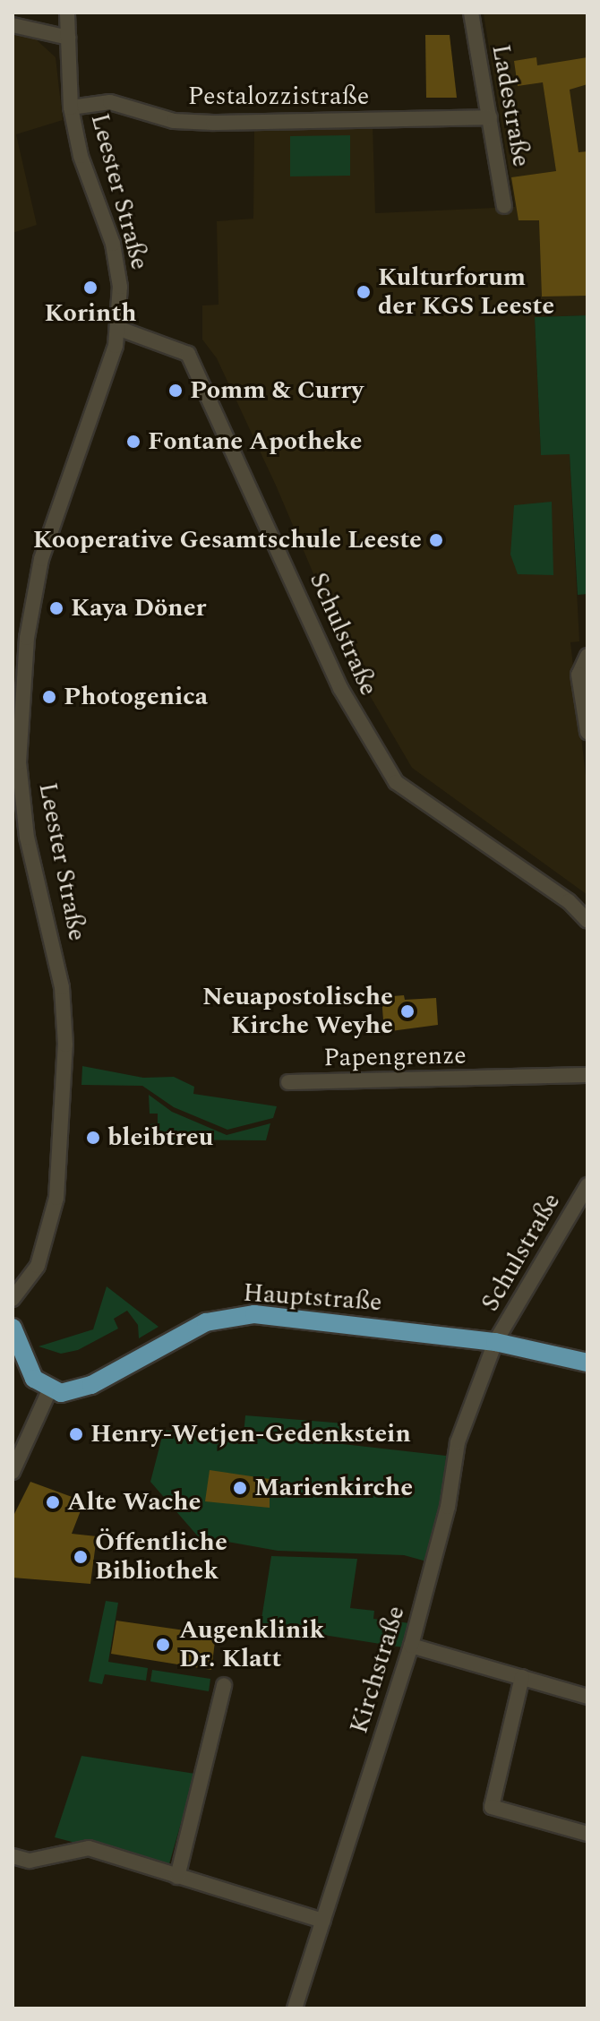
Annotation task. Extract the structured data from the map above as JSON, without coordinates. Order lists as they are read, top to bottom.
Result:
{
  "streets": {
    "main road": ["Hauptstraße"],
    "street": [
      "Pestalozzistraße",
      "Ladestraße",
      "Leester Straße",
      "Schulstraße",
      "Papengrenze",
      "Kirchstraße"
    ]
  },
  "crossings": [
    ["Pestalozzistraße", "Ladestraße"],
    ["Pestalozzistraße", "Leester Straße"],
    ["Leester Straße", "Schulstraße"],
    ["Schulstraße", "Hauptstraße"],
    ["Schulstraße", "Kirchstraße"],
    ["Hauptstraße", "Kirchstraße"]
  ],
  "places": [
    "Korinth",
    "Kulturforum der KGS Leeste",
    "Pomm & Curry",
    "Fontane Apotheke",
    "Kooperative Gesamtschule Leeste",
    "Kaya Döner",
    "Photogenica",
    "Neuapostolische Kirche Weyhe",
    "bleibtreu",
    "Henry-Wetjen-Gedenkstein",
    "Marienkirche",
    "Alte Wache",
    "Öffentliche Bibliothek",
    "Augenklinik Dr. Klatt"
  ]
}
